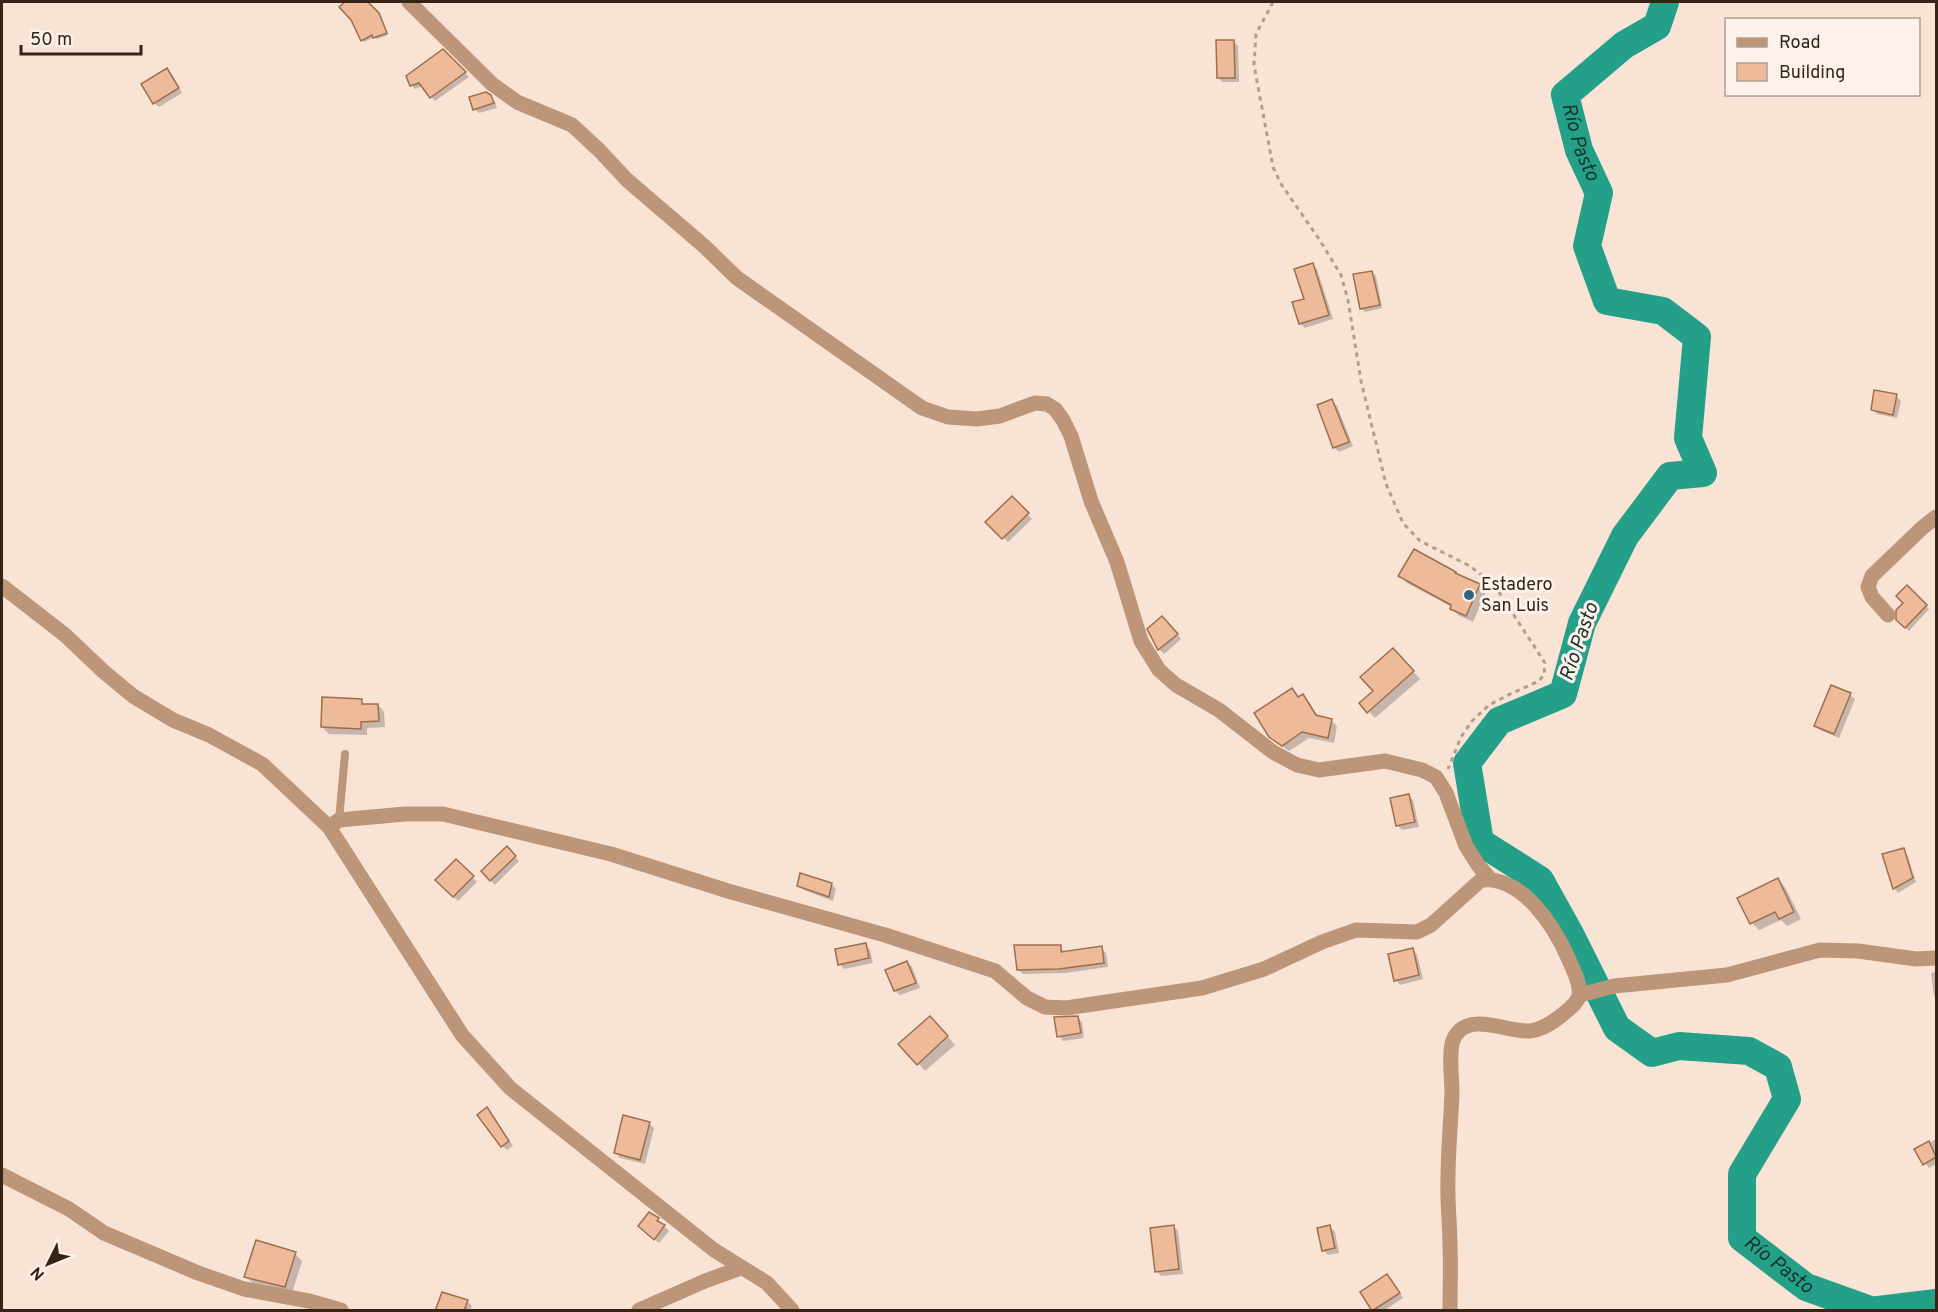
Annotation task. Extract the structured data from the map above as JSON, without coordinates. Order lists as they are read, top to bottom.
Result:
{
  "water": ["Río Pasto"],
  "places": ["Estadero San Luis"],
  "legend": ["Road", "Building"],
  "scale_bar": "50 m",
  "north": "bottom left"
}
